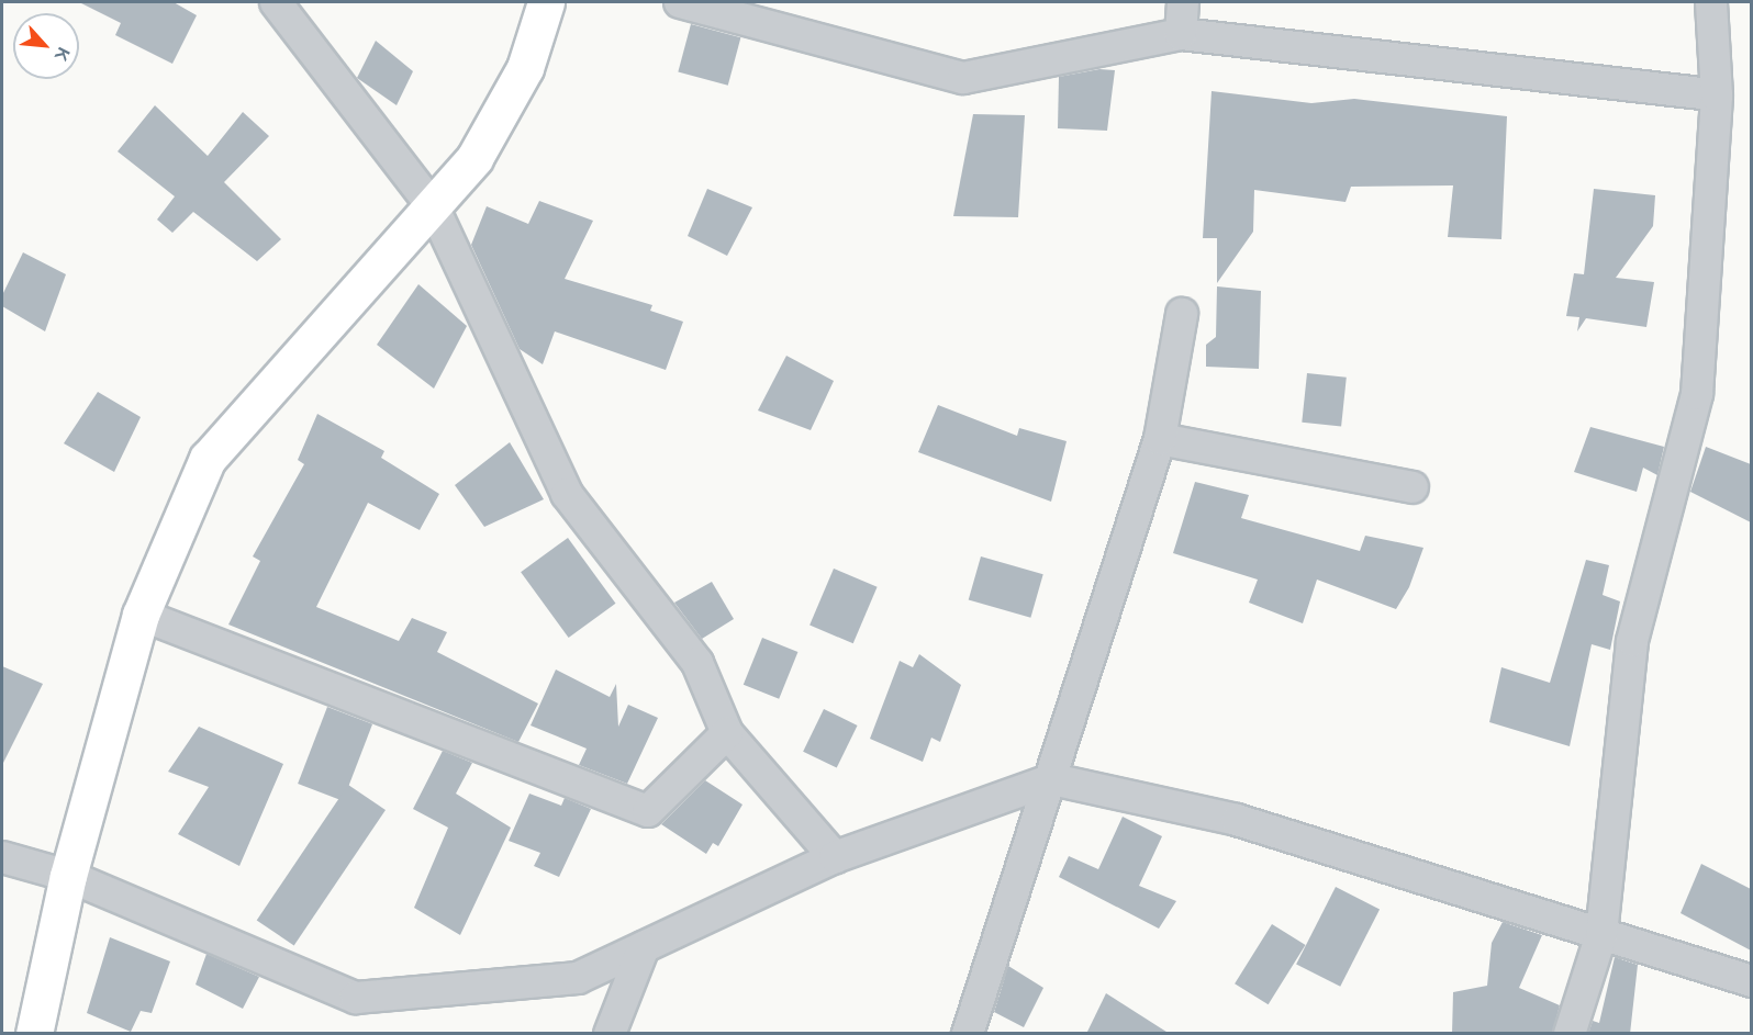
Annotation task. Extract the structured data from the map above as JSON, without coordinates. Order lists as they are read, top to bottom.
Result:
{
  "north": "bottom right"
}
